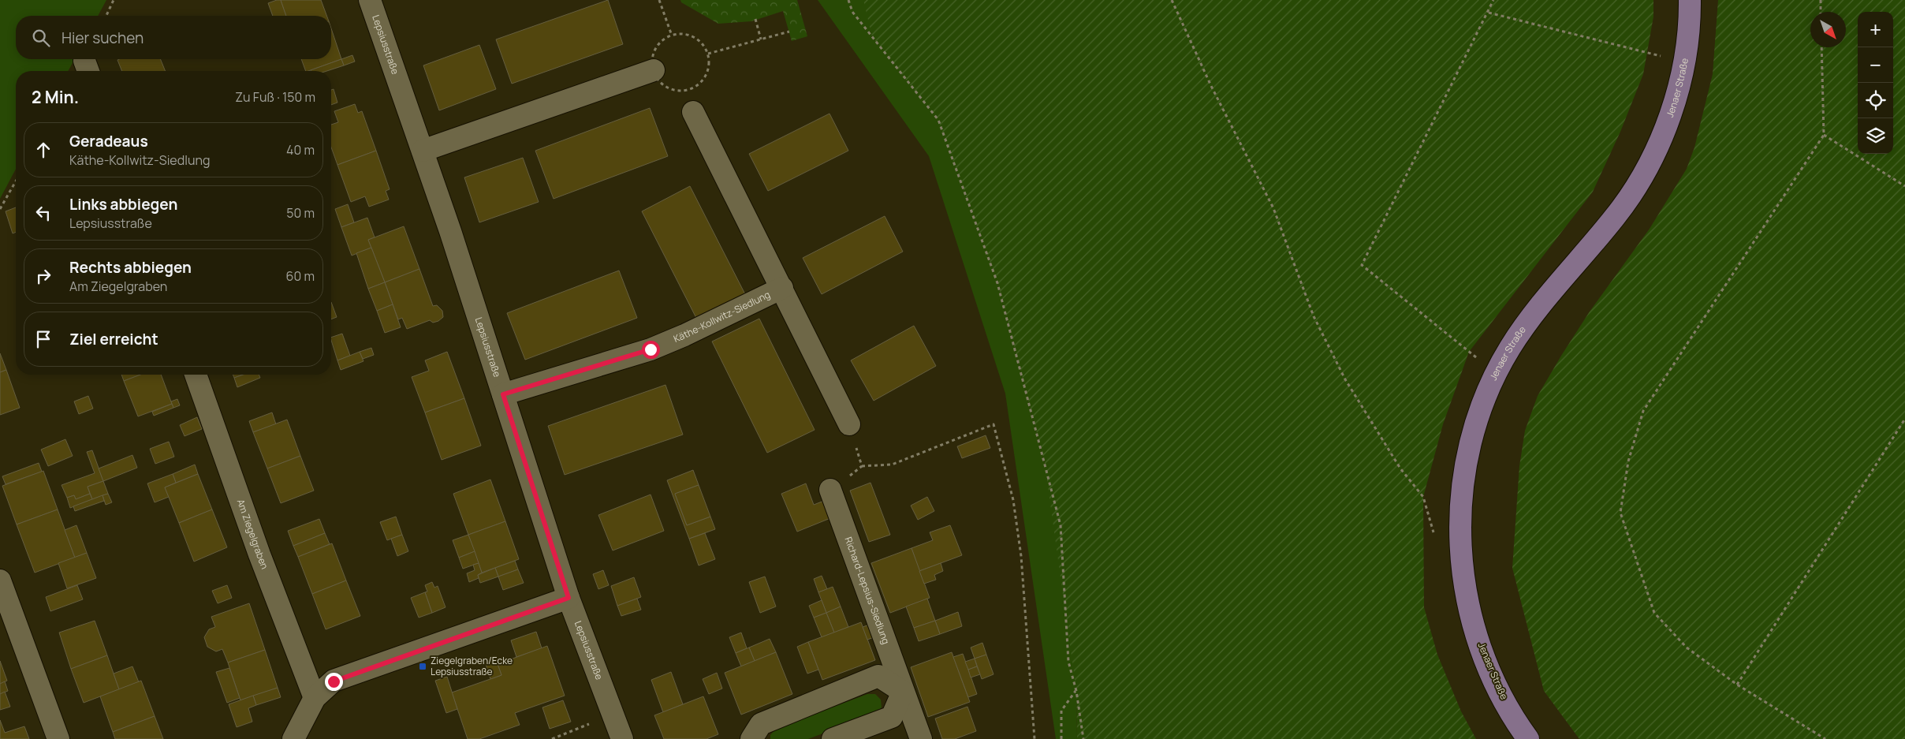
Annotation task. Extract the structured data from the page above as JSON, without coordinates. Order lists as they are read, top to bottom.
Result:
{
  "streets": {
    "main road": ["Jenaer Straße"],
    "street": [
      "Lepsiusstraße",
      "Käthe-Kollwitz-Siedlung",
      "Am Ziegelgraben",
      "Richard-Lepsius-Siedlung"
    ]
  },
  "crossings": [
    ["Lepsiusstraße", "Käthe-Kollwitz-Siedlung"]
  ],
  "places": {
    "transit": ["Ziegelgraben/Ecke Lepsiusstraße"]
  },
  "north": "bottom right",
  "page": {
    "map_buttons": ["+", "−"],
    "search": "Hier suchen",
    "heading": ["2 Min.", "Zu Fuß · 150 m"],
    "list": [
      ["Geradeaus", "Käthe-Kollwitz-Siedlung", "40 m"],
      ["Links abbiegen", "Lepsiusstraße", "50 m"],
      ["Rechts abbiegen", "Am Ziegelgraben", "60 m"],
      "Ziel erreicht"
    ]
  }
}
